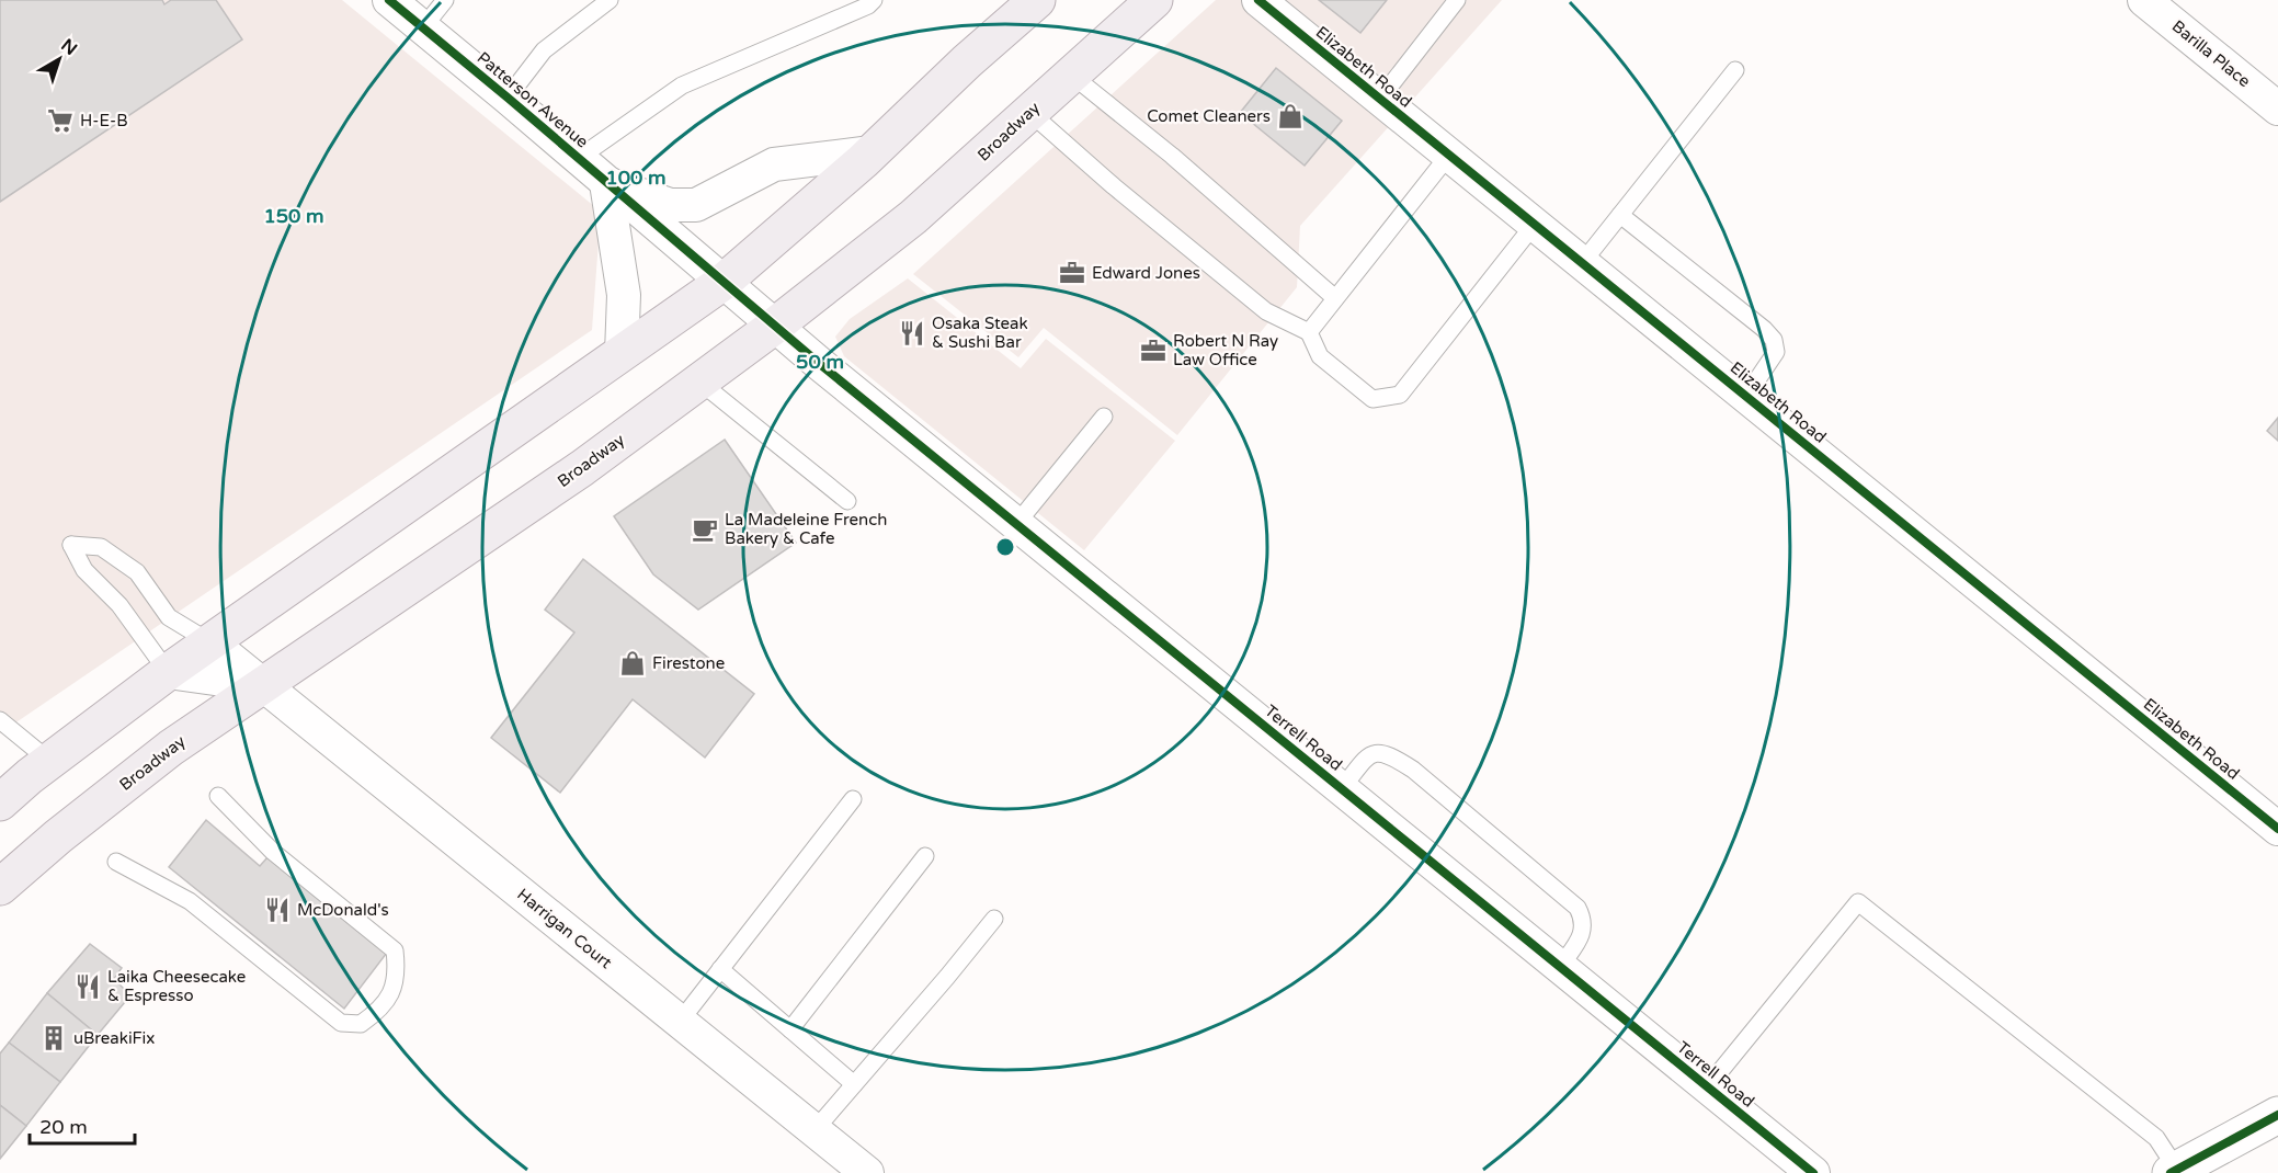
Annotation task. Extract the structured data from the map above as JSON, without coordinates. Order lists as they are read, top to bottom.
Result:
{
  "streets": {
    "main road": ["Broadway"],
    "street": [
      "Barilla Place",
      "Elizabeth Road",
      "Patterson Avenue",
      "Terrell Road",
      "Harrigan Court"
    ]
  },
  "crossings": [
    ["Patterson Avenue", "Broadway"],
    ["Patterson Avenue", "Terrell Road"],
    ["Broadway", "Terrell Road"],
    ["Broadway", "Harrigan Court"]
  ],
  "places": {
    "shop": ["Comet Cleaners", "Firestone"],
    "supermarket": ["H-E-B"],
    "office": ["Edward Jones", "Robert N Ray Law Office"],
    "restaurant": ["Osaka Steak & Sushi Bar", "McDonald's", "Laika Cheesecake & Espresso"],
    "cafe": ["La Madeleine French Bakery & Cafe"],
    "building": ["uBreakiFix"]
  },
  "scale_bar": "20 m",
  "north": "top right",
  "rings": ["100 m", "150 m", "50 m"]
}
